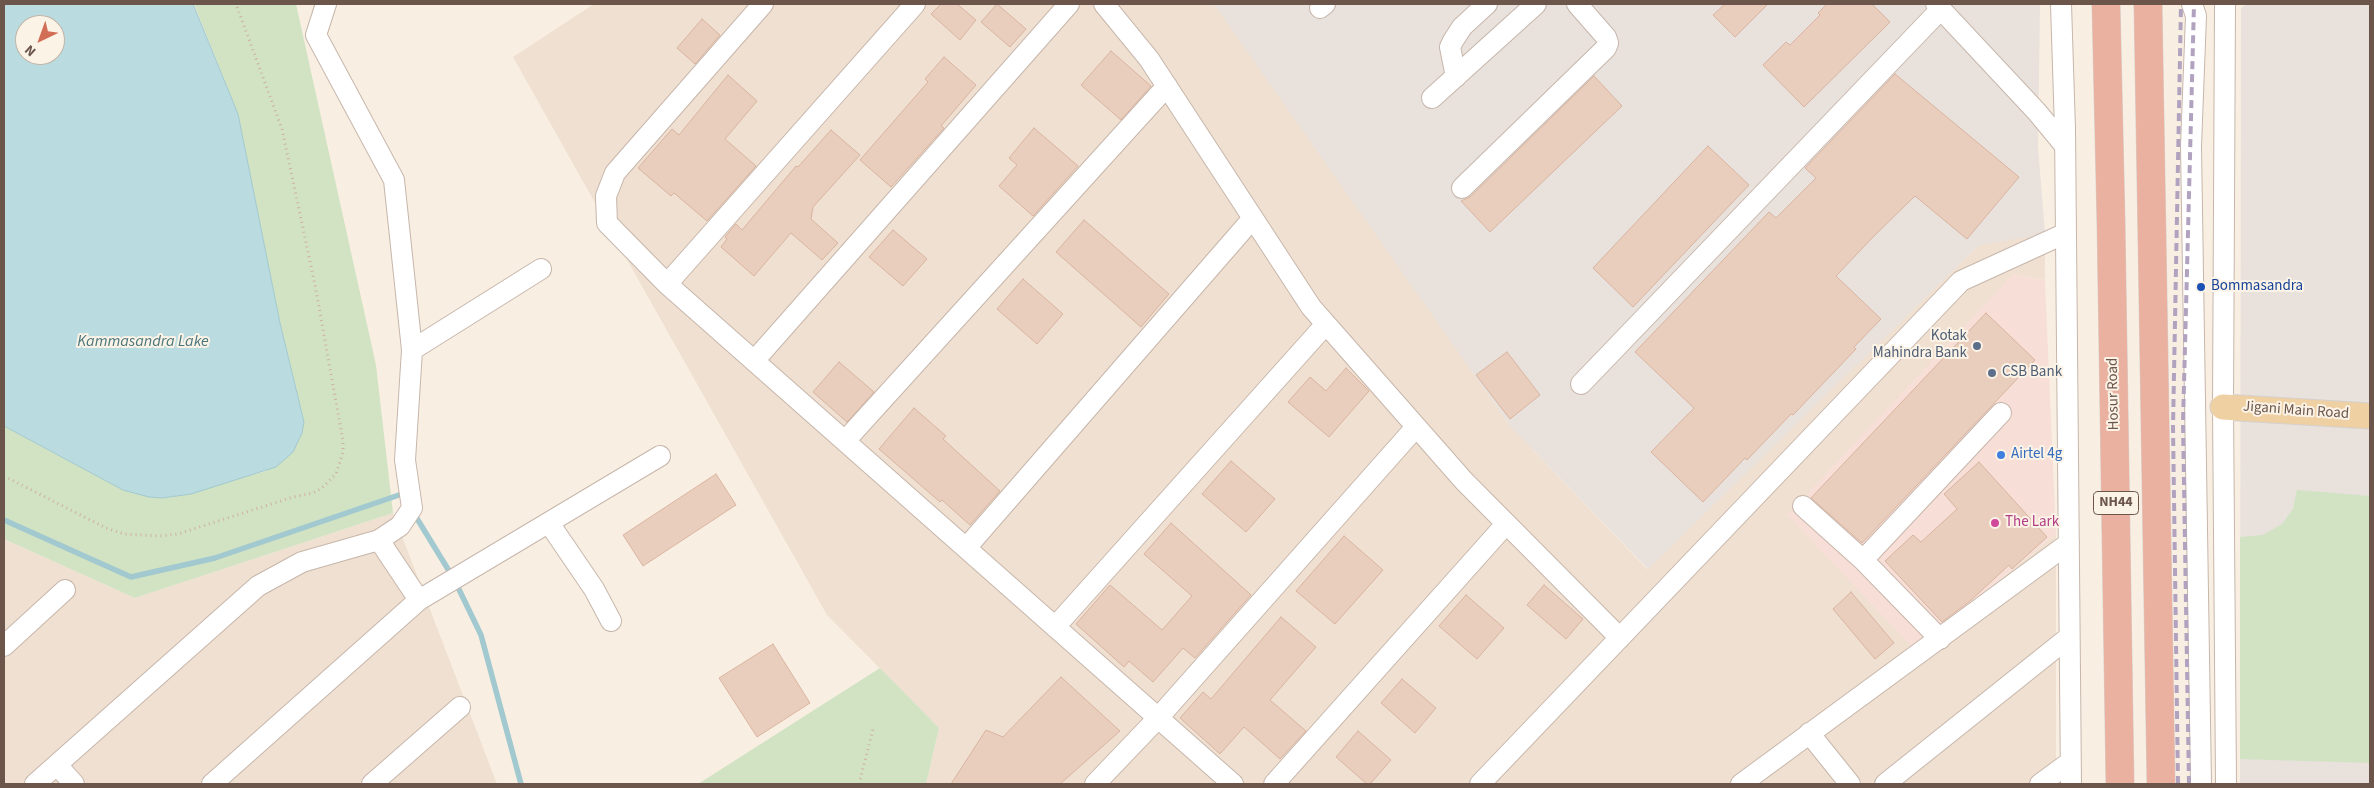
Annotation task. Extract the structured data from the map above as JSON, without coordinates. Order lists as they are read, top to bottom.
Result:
{
  "streets": {
    "highway": ["Hosur Road", "NH44"],
    "main road": ["Jigani Main Road"]
  },
  "water": ["Kammasandra Lake"],
  "places": [
    "Bommasandra",
    "Kotak Mahindra Bank",
    "CSB Bank",
    "Airtel 4g",
    "The Lark"
  ],
  "north": "bottom left"
}
